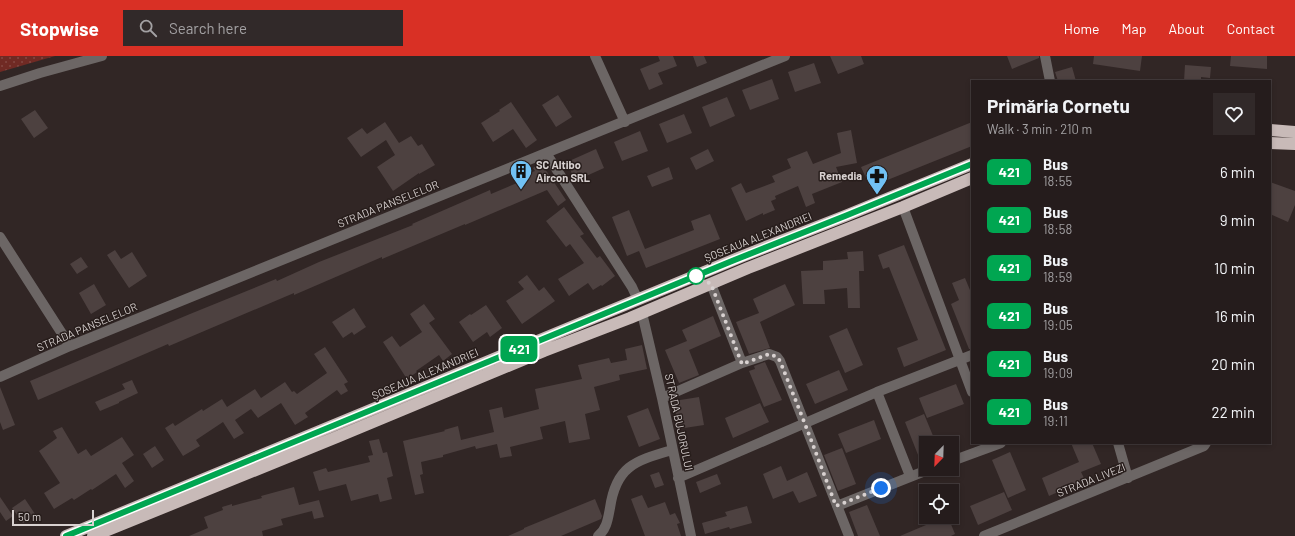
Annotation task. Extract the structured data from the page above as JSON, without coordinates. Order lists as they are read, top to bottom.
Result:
{
  "streets": {
    "highway": ["ȘOSEAUA ALEXANDRIEI"],
    "street": ["STRADA PANSELELOR", "STRADA BUJORULUI", "STRADA LIVEZI"]
  },
  "places": {
    "building": ["SC Altibo Aircon SRL"],
    "pharmacy": ["Remedia"]
  },
  "lines": ["bus line 421"],
  "scale_bar": "50 m",
  "north": "bottom left",
  "page": {
    "header": "Stopwise",
    "search": "Search here",
    "nav": [
      "Home",
      "Map",
      "About",
      "Contact"
    ],
    "on_map": "421",
    "heading": ["Primăria Cornetu", "Walk · 3 min · 210 m"],
    "list": [
      {
        "mark": "421",
        "name": "Bus",
        "note": "18:55",
        "value": "6 min"
      },
      {
        "mark": "421",
        "name": "Bus",
        "note": "18:58",
        "value": "9 min"
      },
      {
        "mark": "421",
        "name": "Bus",
        "note": "18:59",
        "value": "10 min"
      },
      {
        "mark": "421",
        "name": "Bus",
        "note": "19:05",
        "value": "16 min"
      },
      {
        "mark": "421",
        "name": "Bus",
        "note": "19:09",
        "value": "20 min"
      },
      {
        "mark": "421",
        "name": "Bus",
        "note": "19:11",
        "value": "22 min"
      }
    ],
    "scale": "50 m"
  }
}
